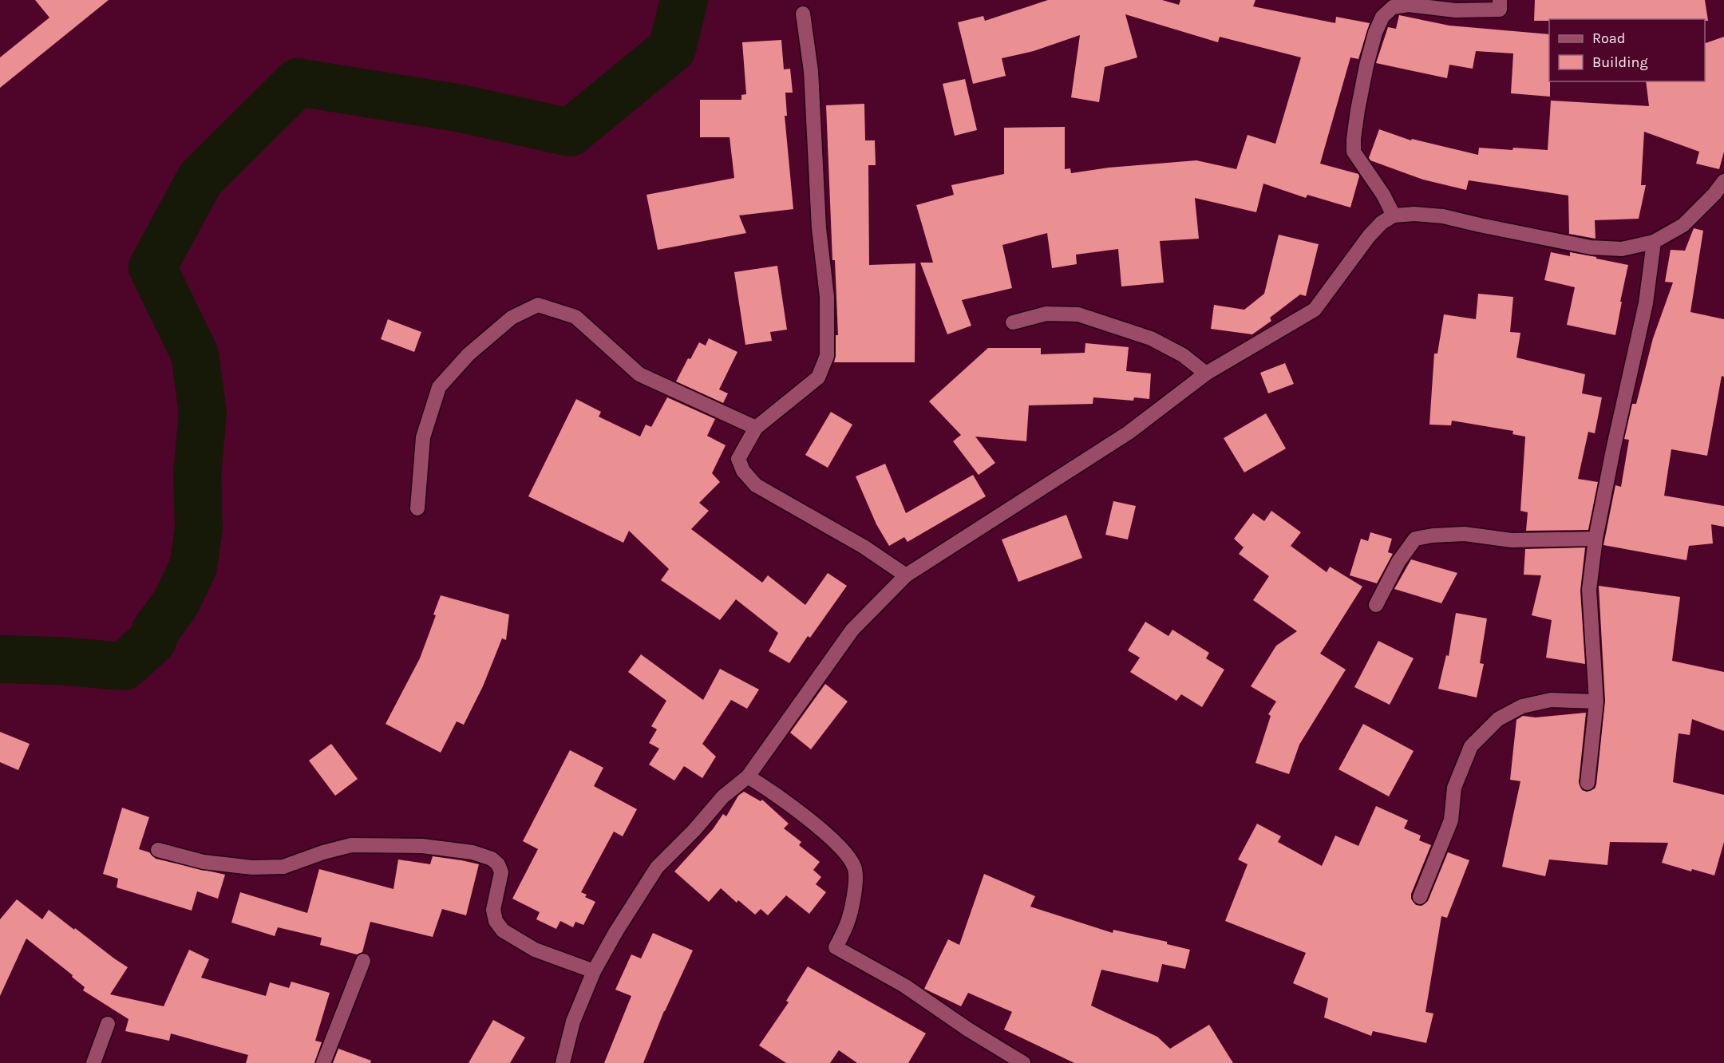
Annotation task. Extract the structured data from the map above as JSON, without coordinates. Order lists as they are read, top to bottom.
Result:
{
  "legend": ["Road", "Building"]
}
